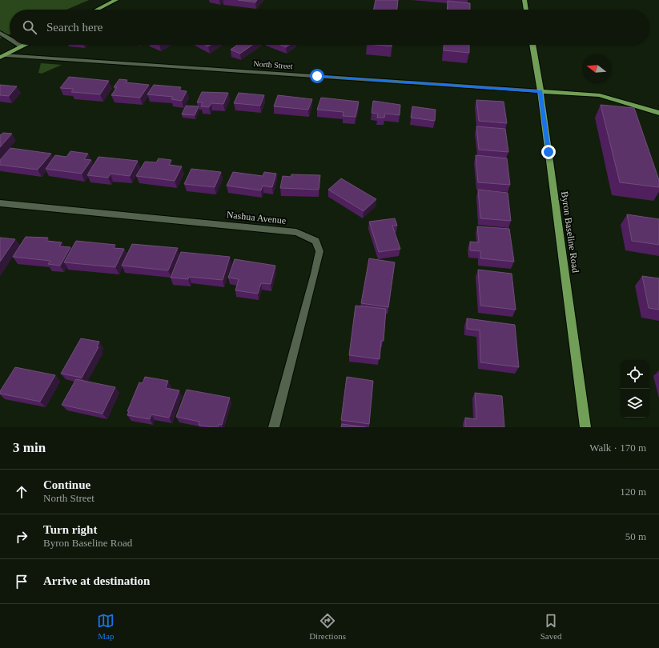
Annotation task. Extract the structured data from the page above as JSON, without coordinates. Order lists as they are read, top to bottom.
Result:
{
  "streets": {
    "main road": ["Byron Baseline Road"],
    "street": ["North Street", "Nashua Avenue"]
  },
  "crossings": [
    ["North Street", "Byron Baseline Road"]
  ],
  "north": "left",
  "page": {
    "search": "Search here",
    "heading": ["3 min", "Walk · 170 m"],
    "list": [
      ["Continue", "North Street", "120 m"],
      ["Turn right", "Byron Baseline Road", "50 m"],
      "Arrive at destination"
    ],
    "nav": ["Map", "Directions", "Saved"]
  }
}
